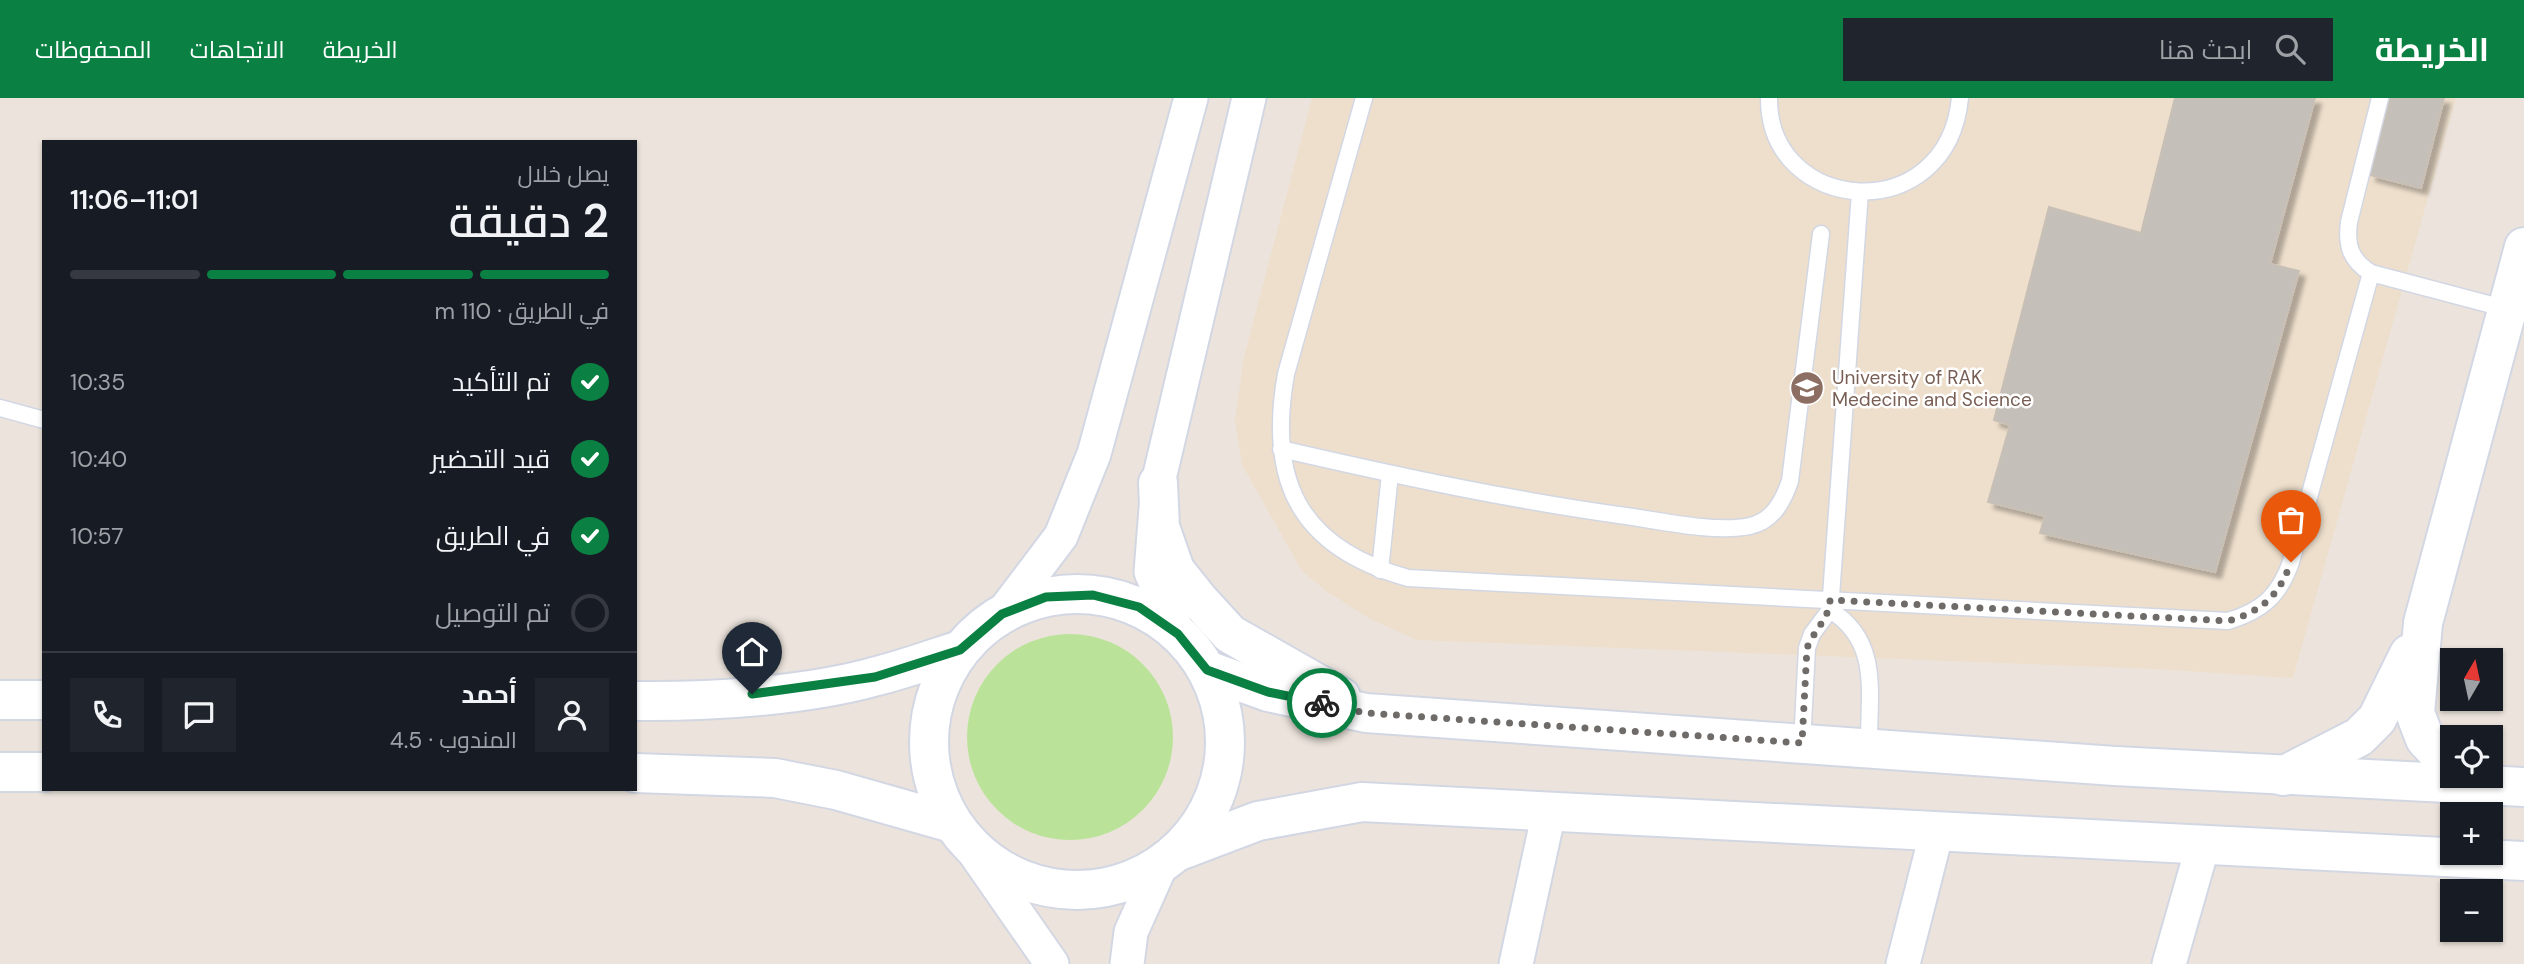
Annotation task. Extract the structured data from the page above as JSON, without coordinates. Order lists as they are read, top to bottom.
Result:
{
  "places": {
    "school or university": ["University of RAK Medecine and Science"]
  },
  "north": "top",
  "page": {
    "header": "الخريطة",
    "search": "ابحث هنا",
    "nav": ["الخريطة", "الاتجاهات", "المحفوظات"],
    "heading": ["2 دقيقة", "يصل خلال", "11:01–11:06"],
    "panel": ["أحمد", "المندوب · 4.5"],
    "bar": "في الطريق · 110 m",
    "list": [
      ["تم التأكيد", "10:35"],
      ["قيد التحضير", "10:40"],
      ["في الطريق", "10:57"],
      "تم التوصيل"
    ],
    "map_buttons": ["+", "−"]
  }
}
